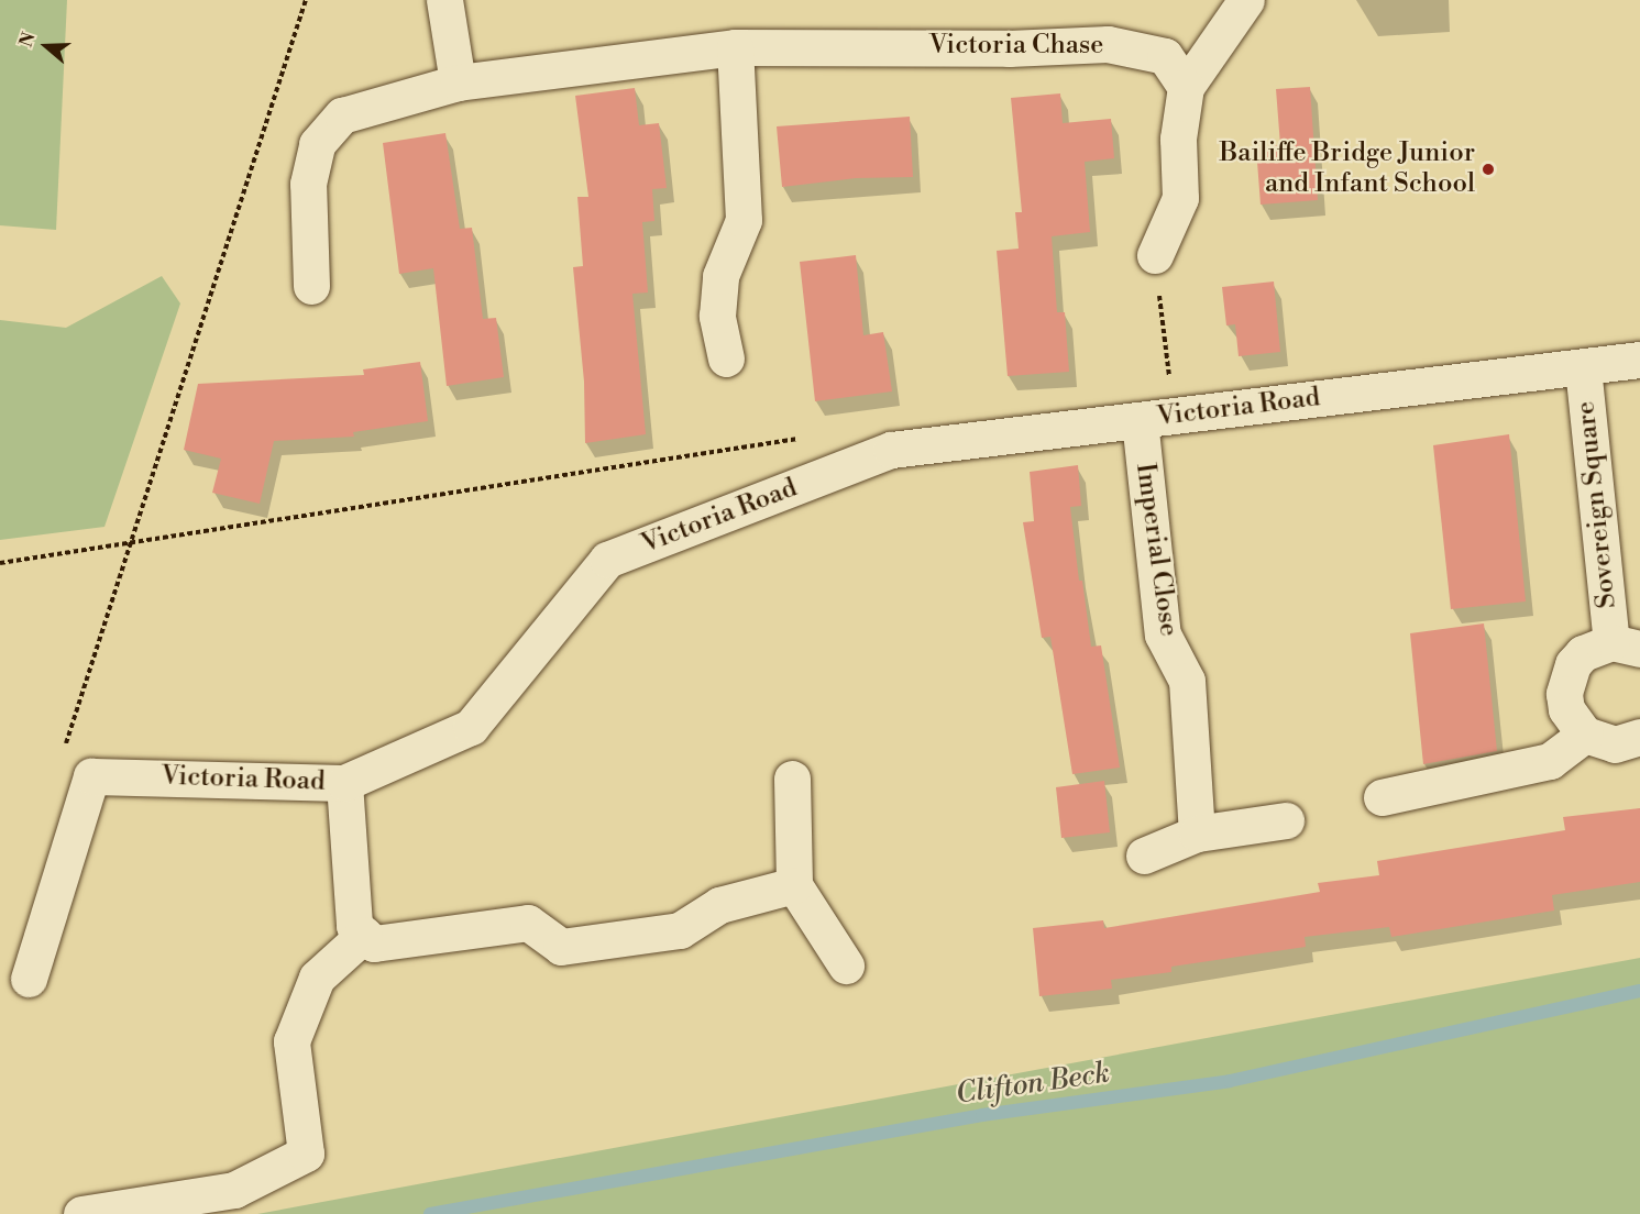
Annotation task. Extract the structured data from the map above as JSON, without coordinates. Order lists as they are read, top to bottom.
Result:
{
  "streets": {
    "street": [
      "Victoria Chase",
      "Victoria Road",
      "Sovereign Square",
      "Imperial Close"
    ]
  },
  "crossings": [
    ["Victoria Road", "Sovereign Square"],
    ["Victoria Road", "Imperial Close"]
  ],
  "water": ["Clifton Beck"],
  "places": ["Bailiffe Bridge Junior and Infant School"],
  "north": "left"
}
